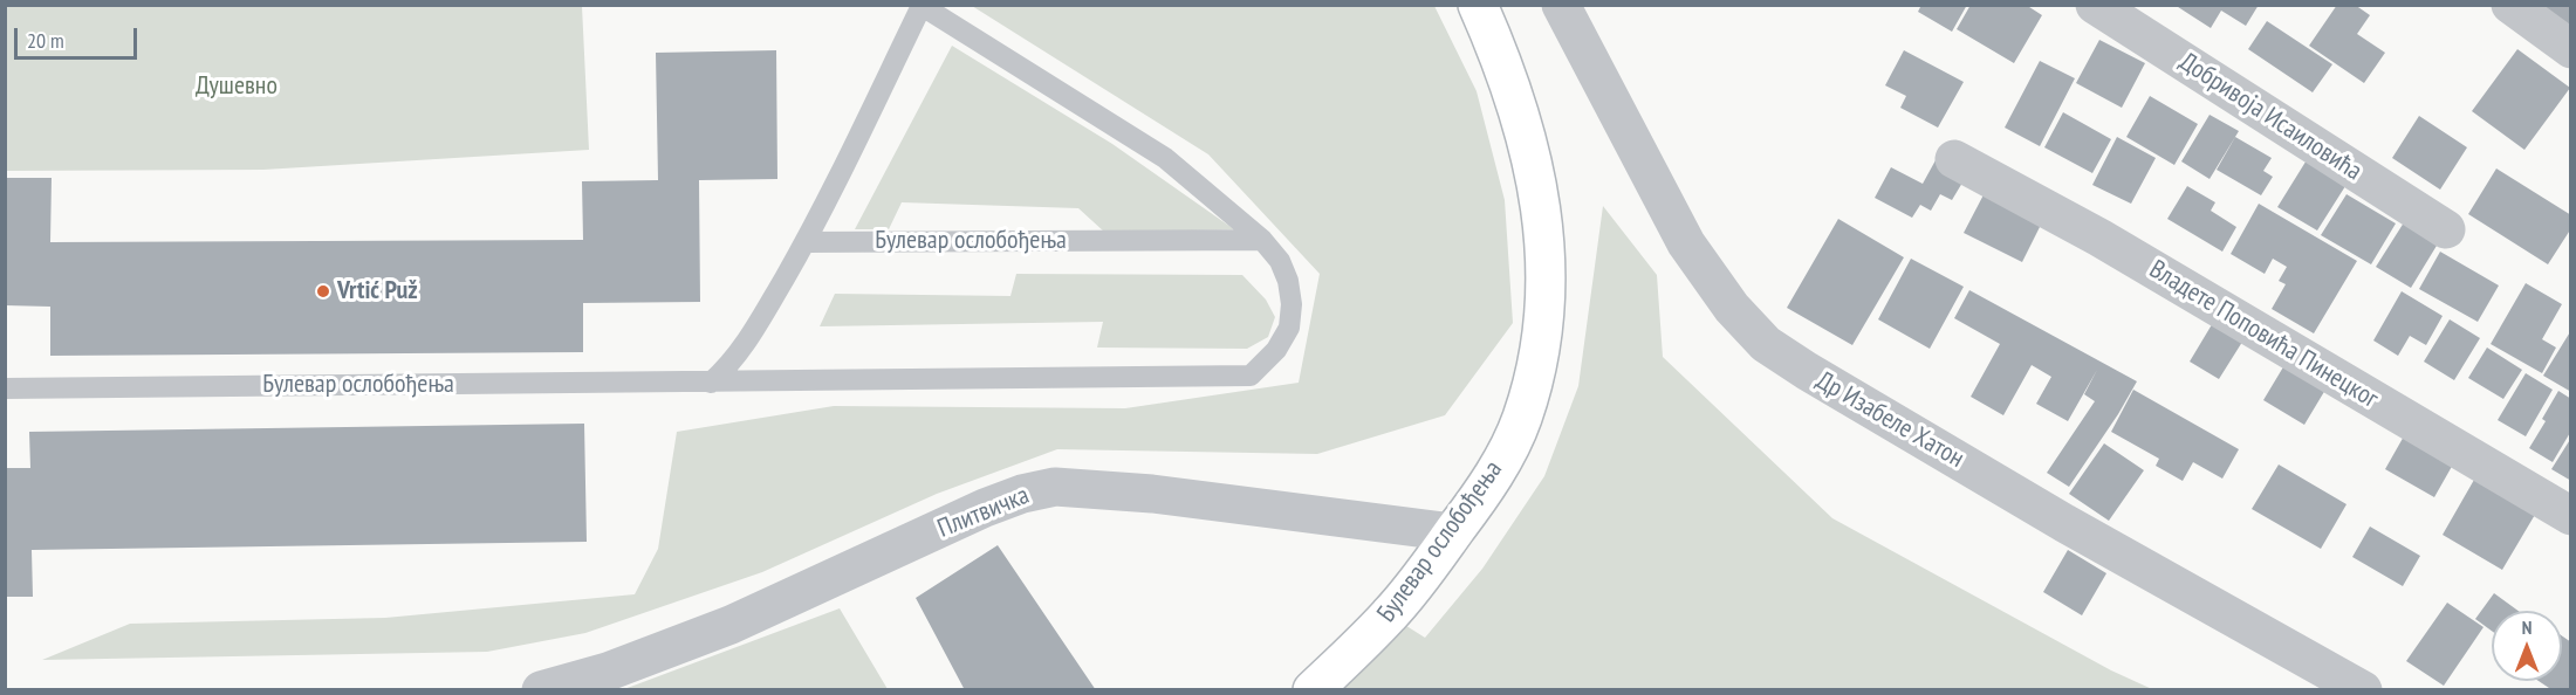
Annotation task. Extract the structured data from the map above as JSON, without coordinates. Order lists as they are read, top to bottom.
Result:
{
  "streets": {
    "main road": ["Булевар ослобођења"],
    "street": [
      "Добривоја Исаиловића",
      "Владете Поповића Пинецког",
      "Др Изабеле Хатон",
      "Плитвичка"
    ]
  },
  "crossings": [
    ["Булевар ослобођења", "Плитвичка"]
  ],
  "parks": ["Душевно"],
  "places": ["Vrtić Puž"],
  "scale_bar": "20 m",
  "north": "top"
}
